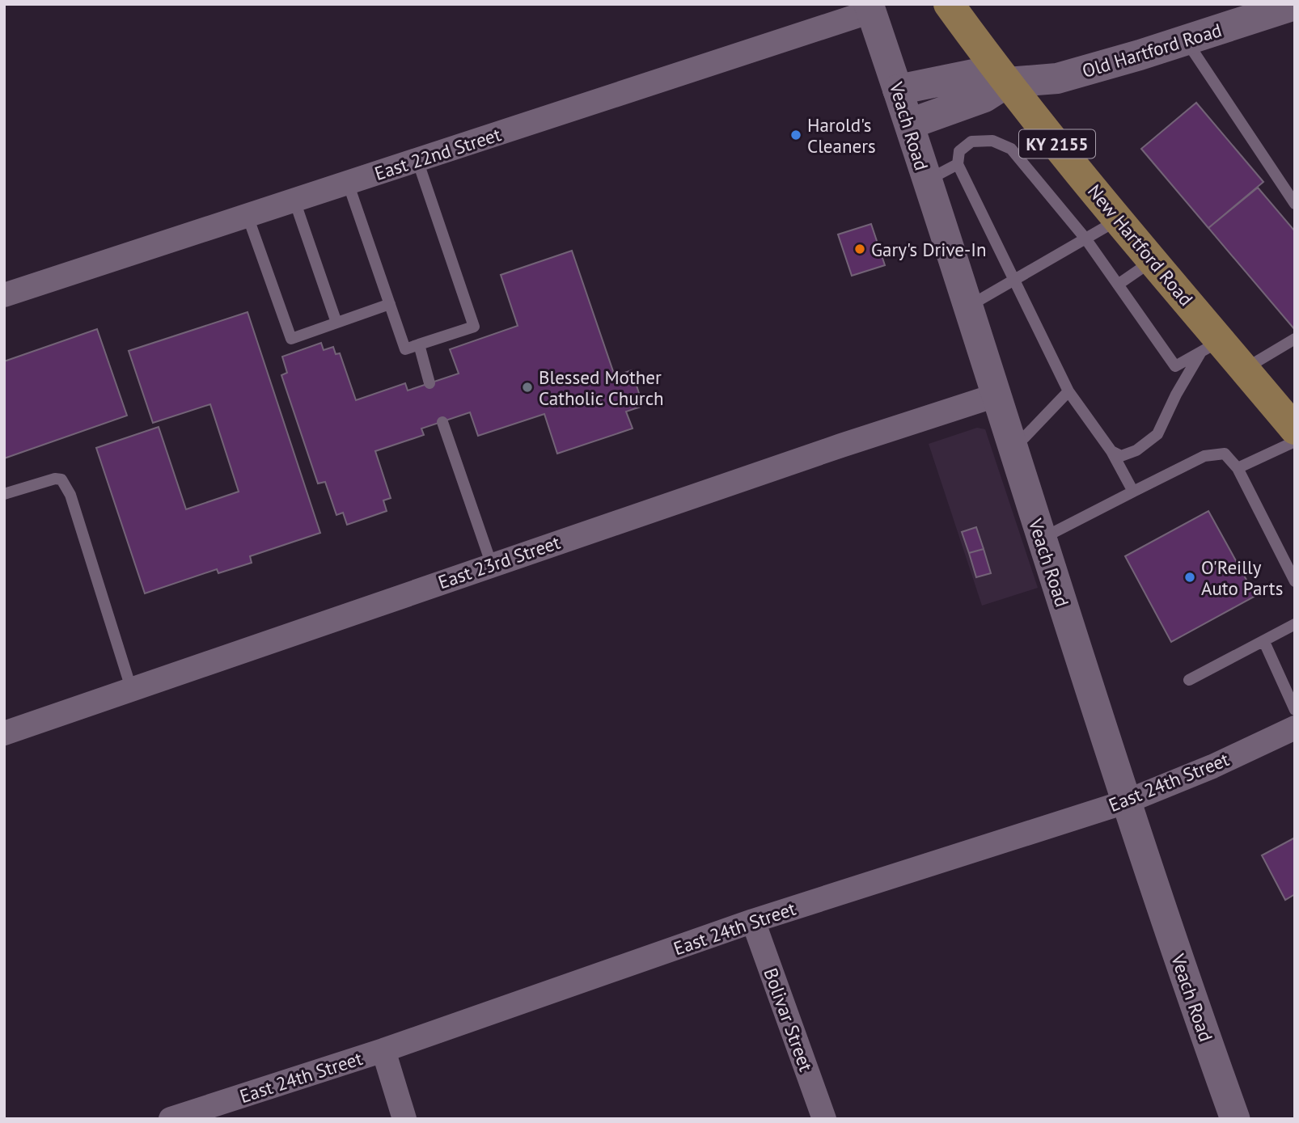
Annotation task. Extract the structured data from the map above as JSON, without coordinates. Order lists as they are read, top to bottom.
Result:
{
  "streets": {
    "main road": ["Old Hartford Road", "KY 2155", "New Hartford Road"],
    "street": [
      "Veach Road",
      "East 22nd Street",
      "East 23rd Street",
      "East 24th Street",
      "Bolivar Street"
    ]
  },
  "crossings": [
    ["Old Hartford Road", "New Hartford Road"],
    ["Veach Road", "East 22nd Street"],
    ["Veach Road", "East 23rd Street"],
    ["Veach Road", "East 24th Street"],
    ["East 24th Street", "Bolivar Street"]
  ],
  "places": [
    "Harold's Cleaners",
    "Gary's Drive-In",
    "Blessed Mother Catholic Church",
    "O'Reilly Auto Parts"
  ]
}
